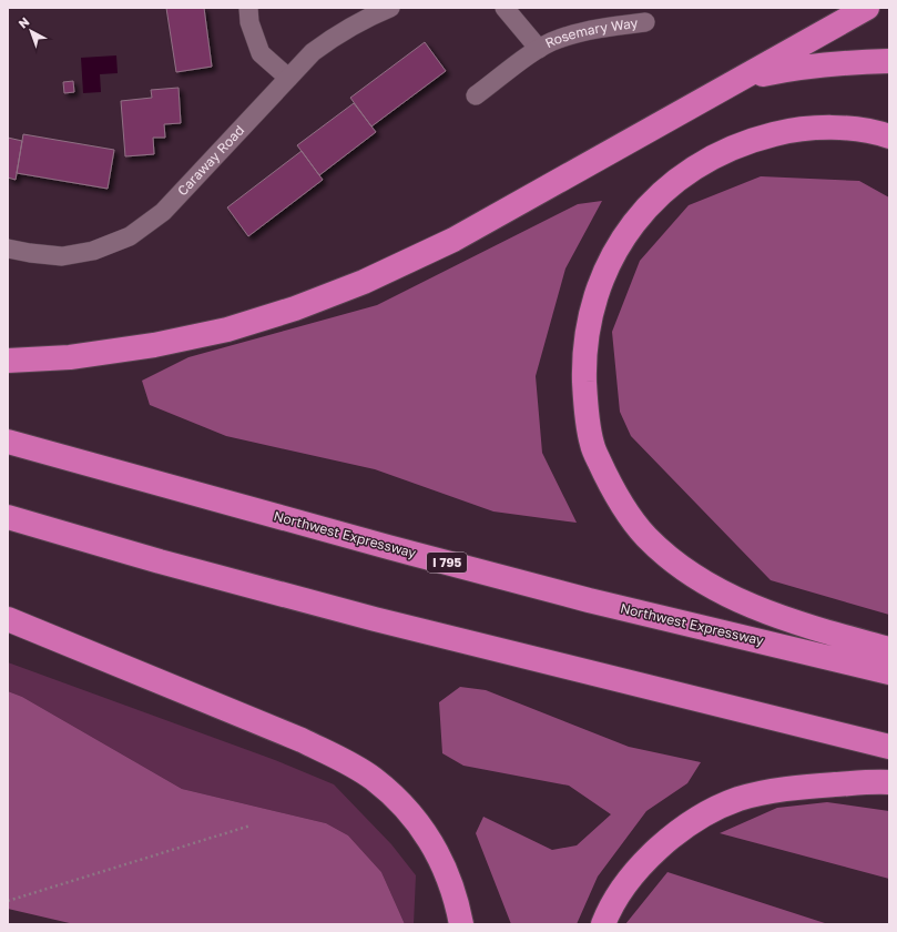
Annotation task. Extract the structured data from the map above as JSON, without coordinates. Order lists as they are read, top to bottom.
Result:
{
  "streets": {
    "highway": ["Northwest Expressway", "I 795"],
    "street": ["Rosemary Way", "Caraway Road"]
  },
  "north": "top left"
}
